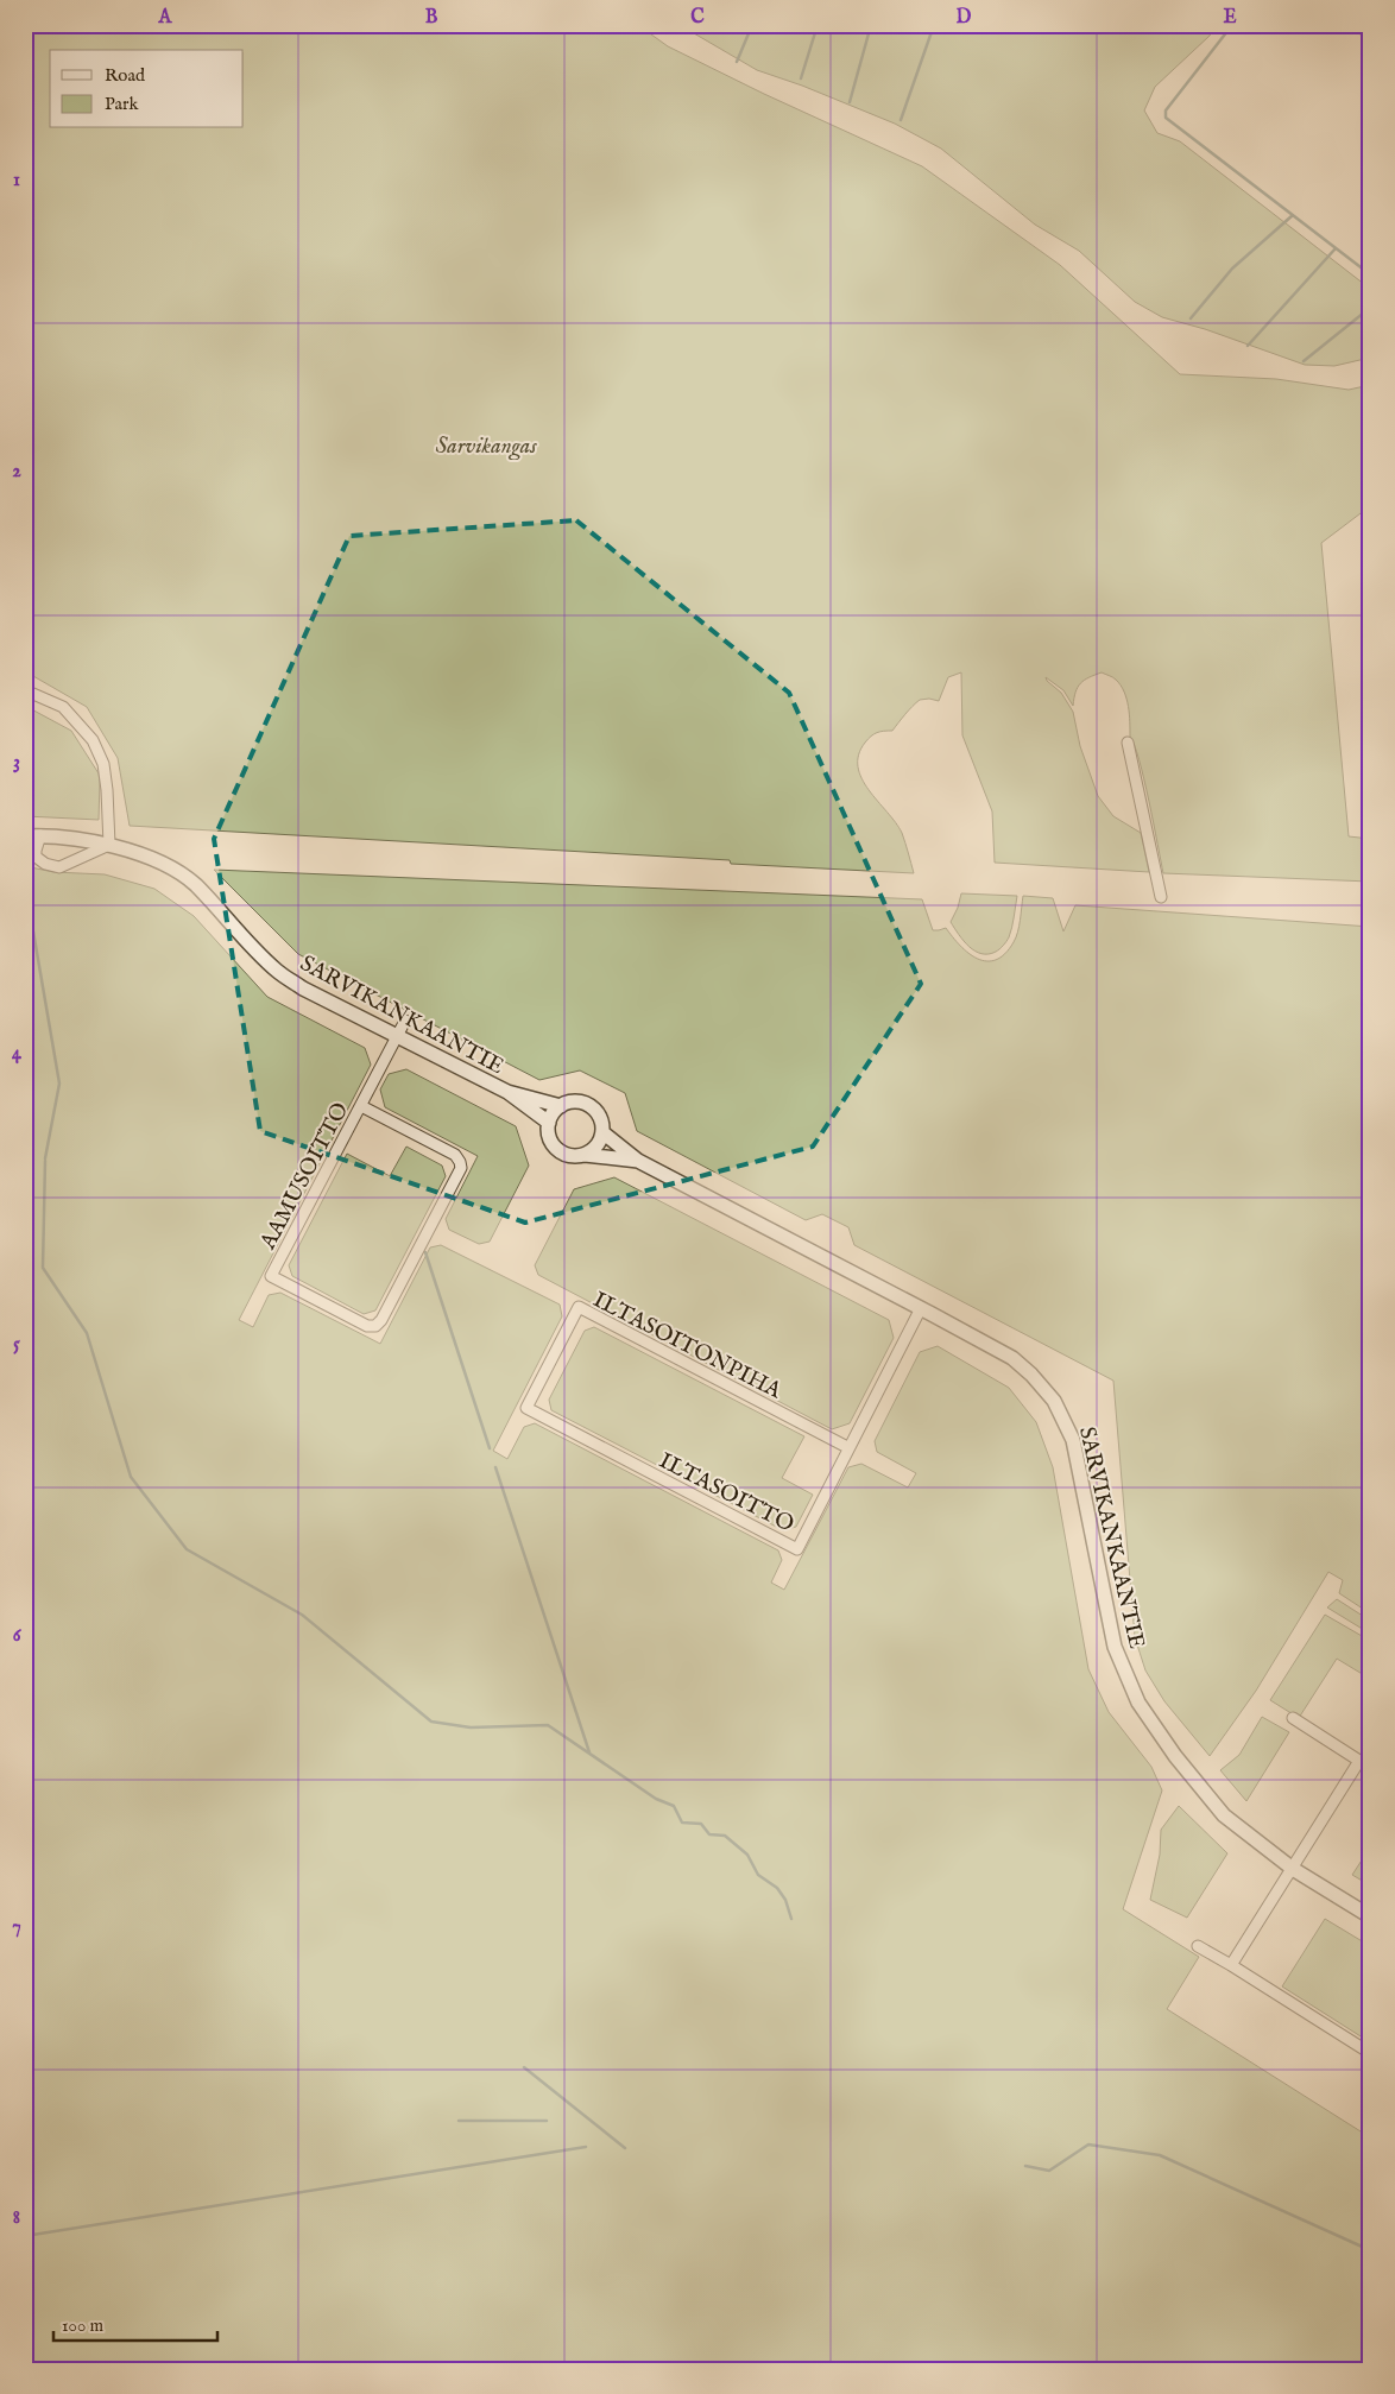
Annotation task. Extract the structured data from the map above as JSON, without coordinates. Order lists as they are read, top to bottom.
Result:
{
  "streets": {
    "street": [
      "SARVIKANKAANTIE",
      "AAMUSOITTO",
      "ILTASOITONPIHA",
      "ILTASOITTO"
    ]
  },
  "crossings": [
    ["SARVIKANKAANTIE", "AAMUSOITTO"],
    ["SARVIKANKAANTIE", "ILTASOITTO"],
    ["ILTASOITONPIHA", "ILTASOITTO"]
  ],
  "parks": ["Sarvikangas"],
  "legend": ["Road", "Park"],
  "scale_bar": "100 m",
  "grid": {
    "columns": [
      "A",
      "B",
      "C",
      "D",
      "E"
    ],
    "rows": [
      "1",
      "2",
      "3",
      "4",
      "5",
      "6",
      "7",
      "8"
    ]
  }
}
